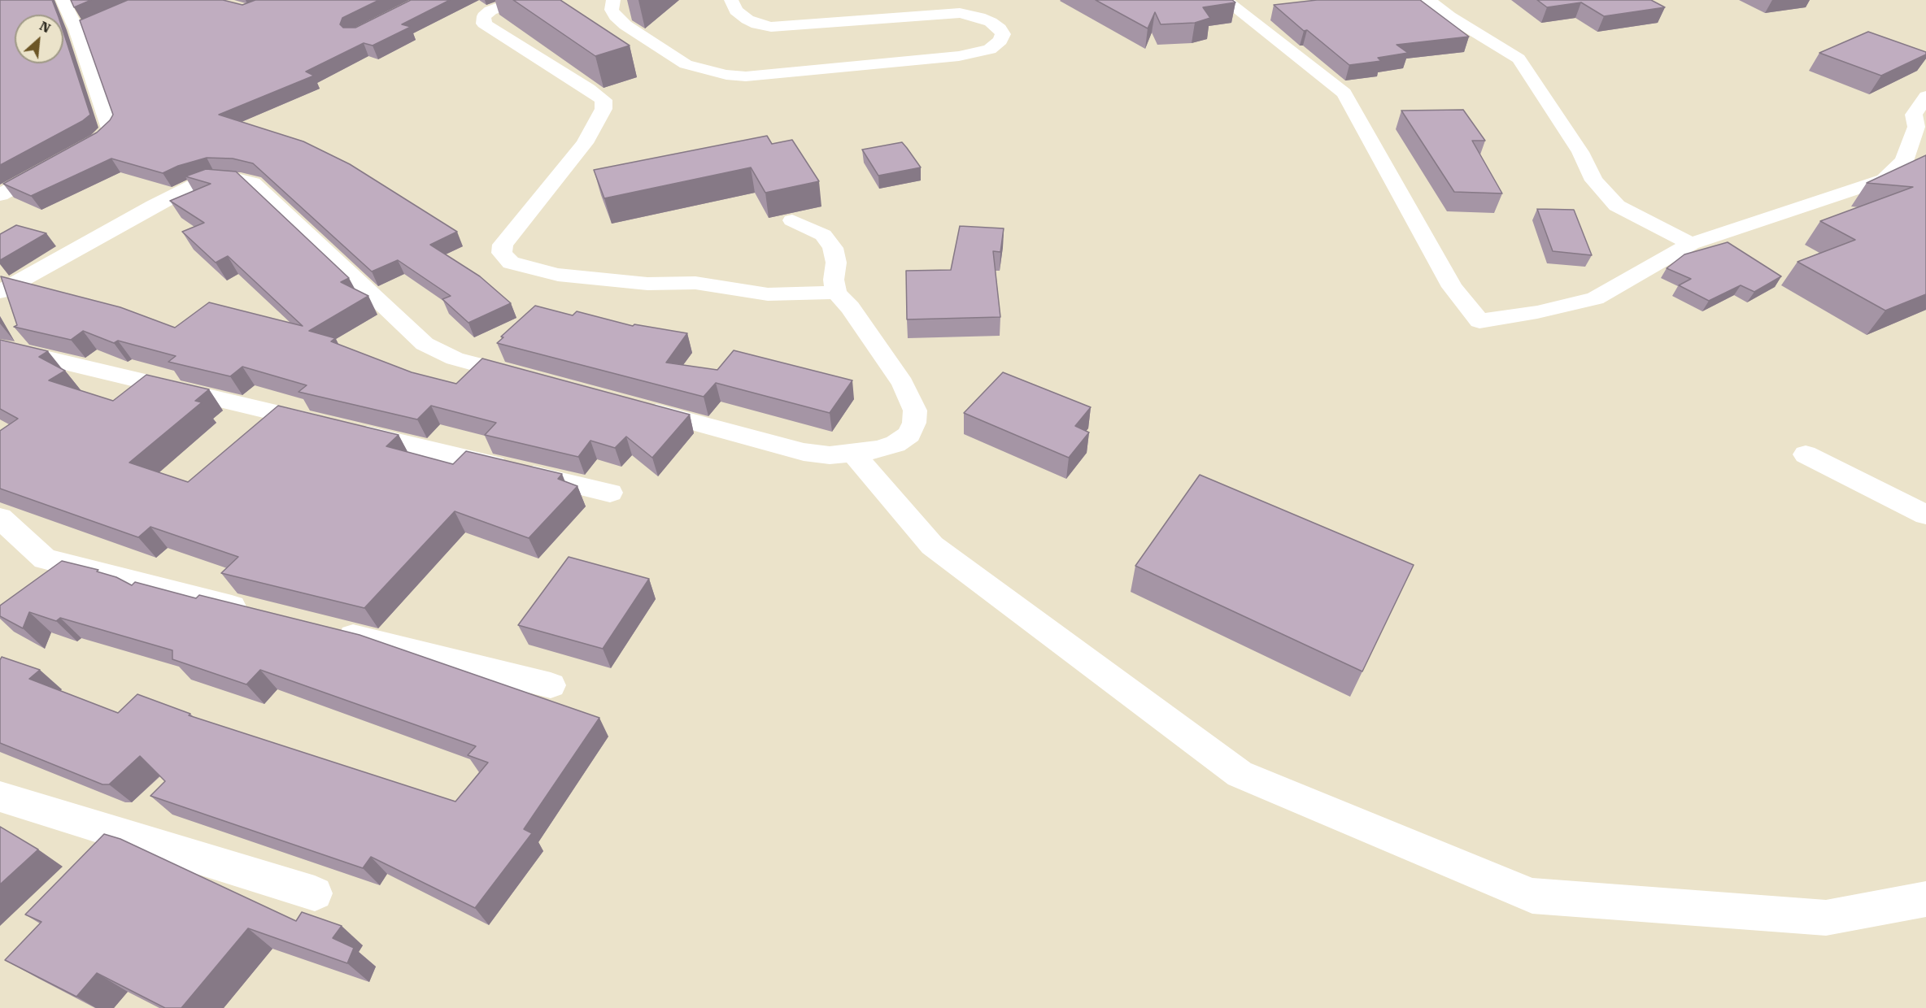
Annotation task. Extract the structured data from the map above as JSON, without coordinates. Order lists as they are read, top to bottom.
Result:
{
  "north": "top right"
}
